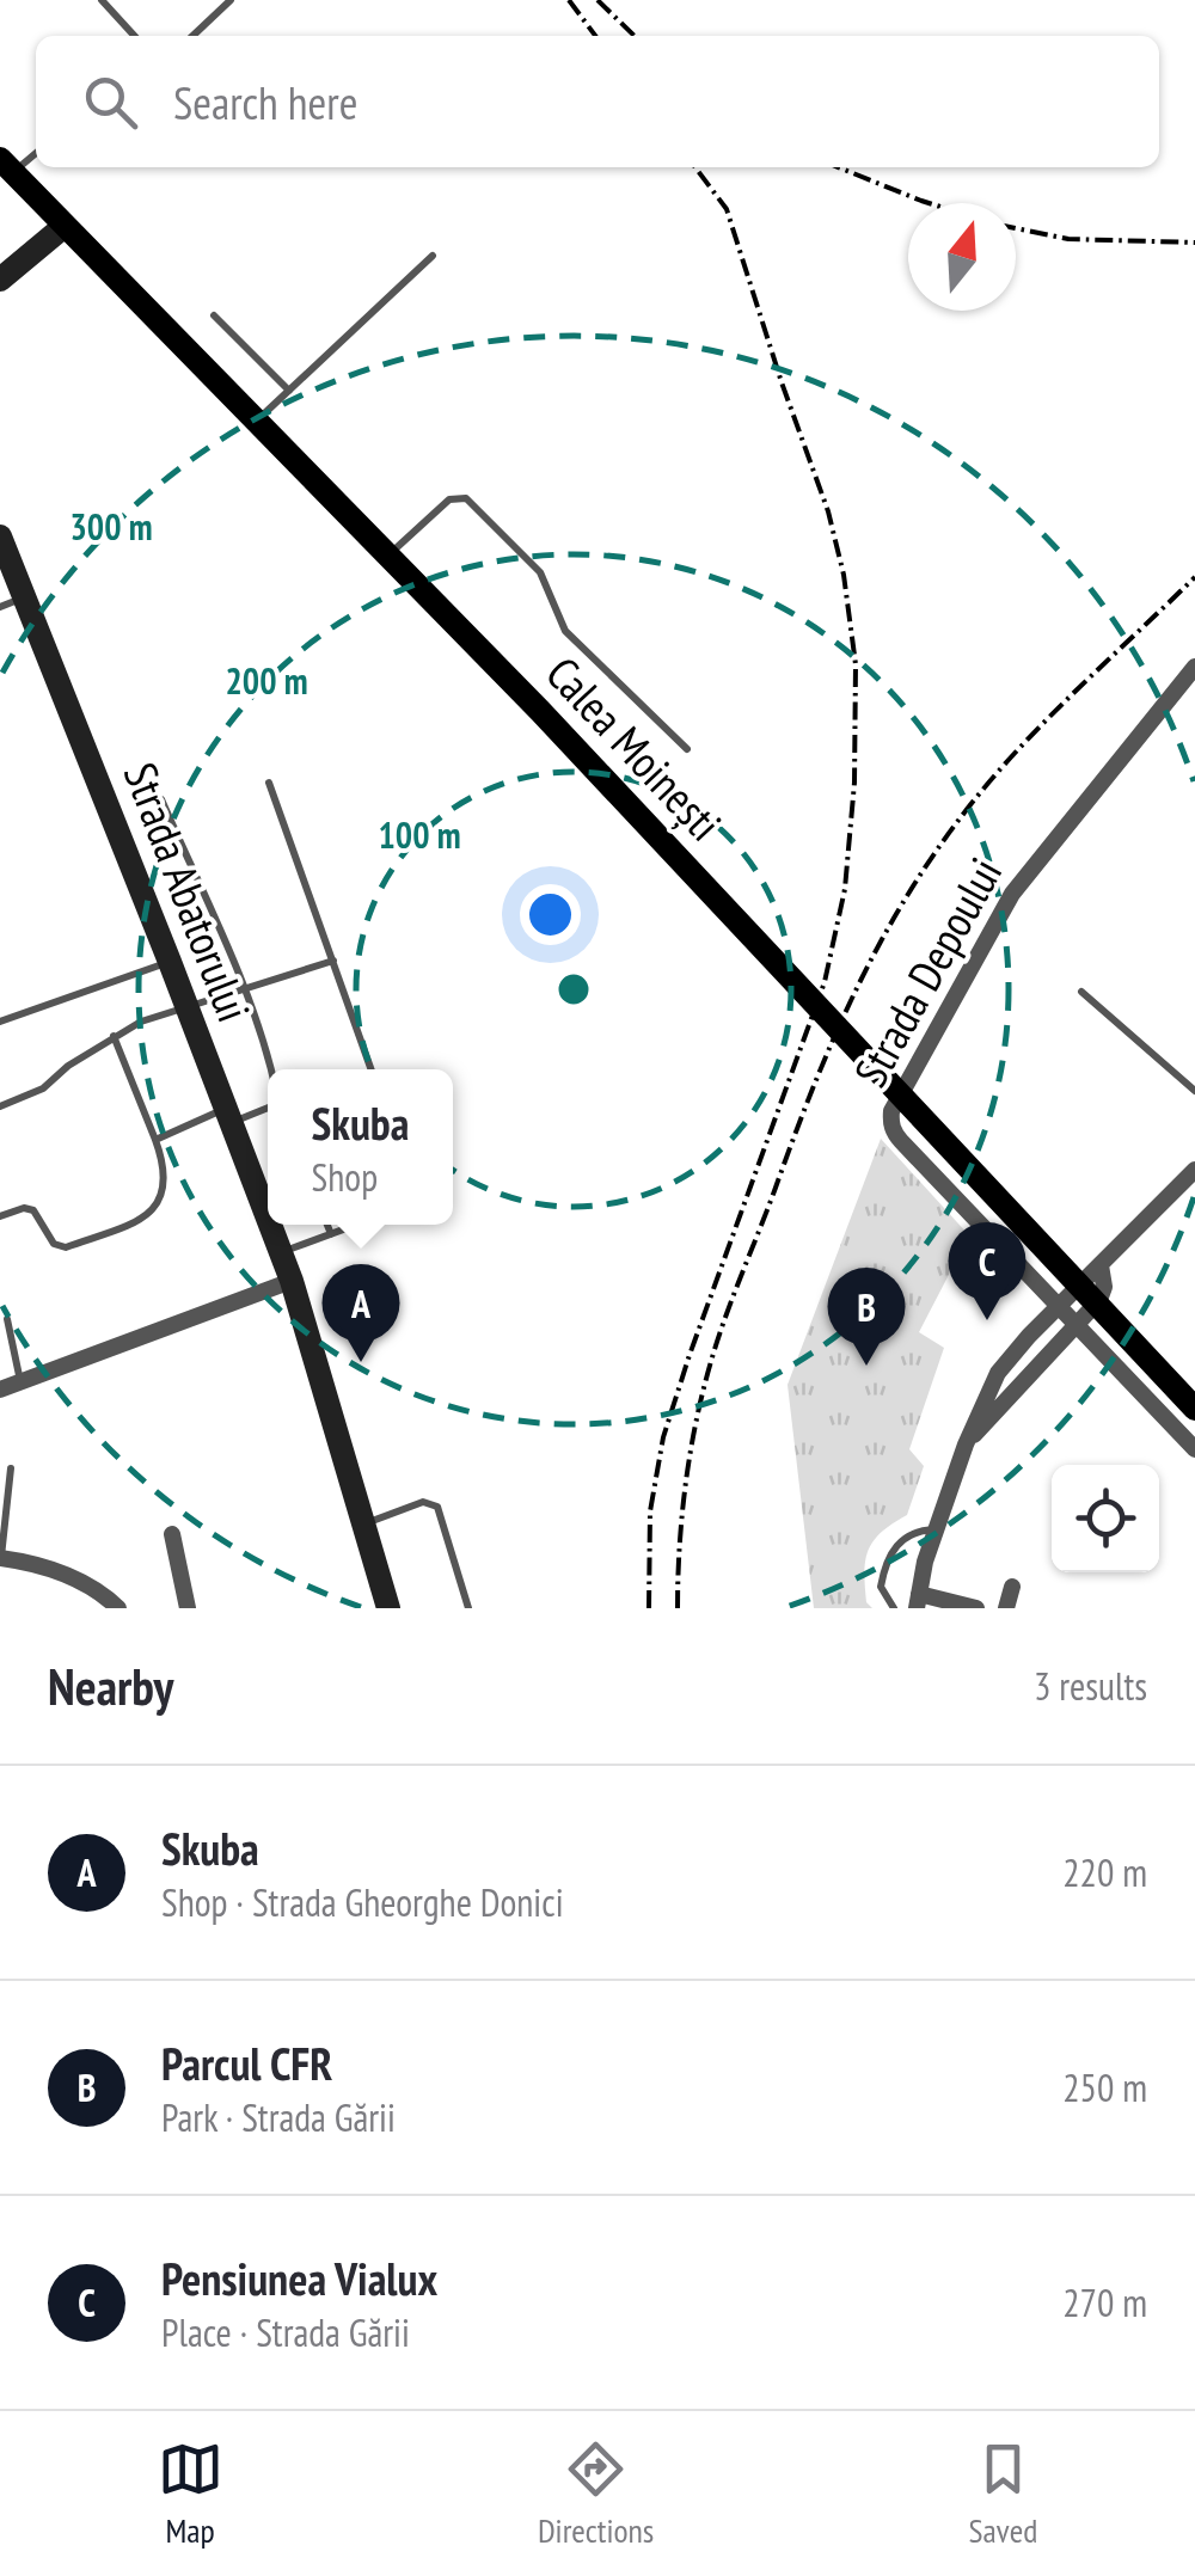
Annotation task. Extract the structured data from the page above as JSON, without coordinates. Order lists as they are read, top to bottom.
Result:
{
  "streets": {
    "main road": ["Calea Moinești"],
    "street": ["Strada Abatorului", "Strada Depoului"]
  },
  "north": "top",
  "page": {
    "search": "Search here",
    "popup": ["Skuba", "Shop"],
    "pins": ["C", "A", "B"],
    "heading": ["Nearby", "3 results"],
    "list": [
      {
        "mark": "A",
        "name": "Skuba",
        "note": "Shop · Strada Gheorghe Donici",
        "value": "220 m"
      },
      {
        "mark": "B",
        "name": "Parcul CFR",
        "note": "Park · Strada Gării",
        "value": "250 m"
      },
      {
        "mark": "C",
        "name": "Pensiunea Vialux",
        "note": "Place · Strada Gării",
        "value": "270 m"
      }
    ],
    "nav": ["Map", "Directions", "Saved"]
  },
  "rings": ["300 m", "200 m", "100 m"]
}
